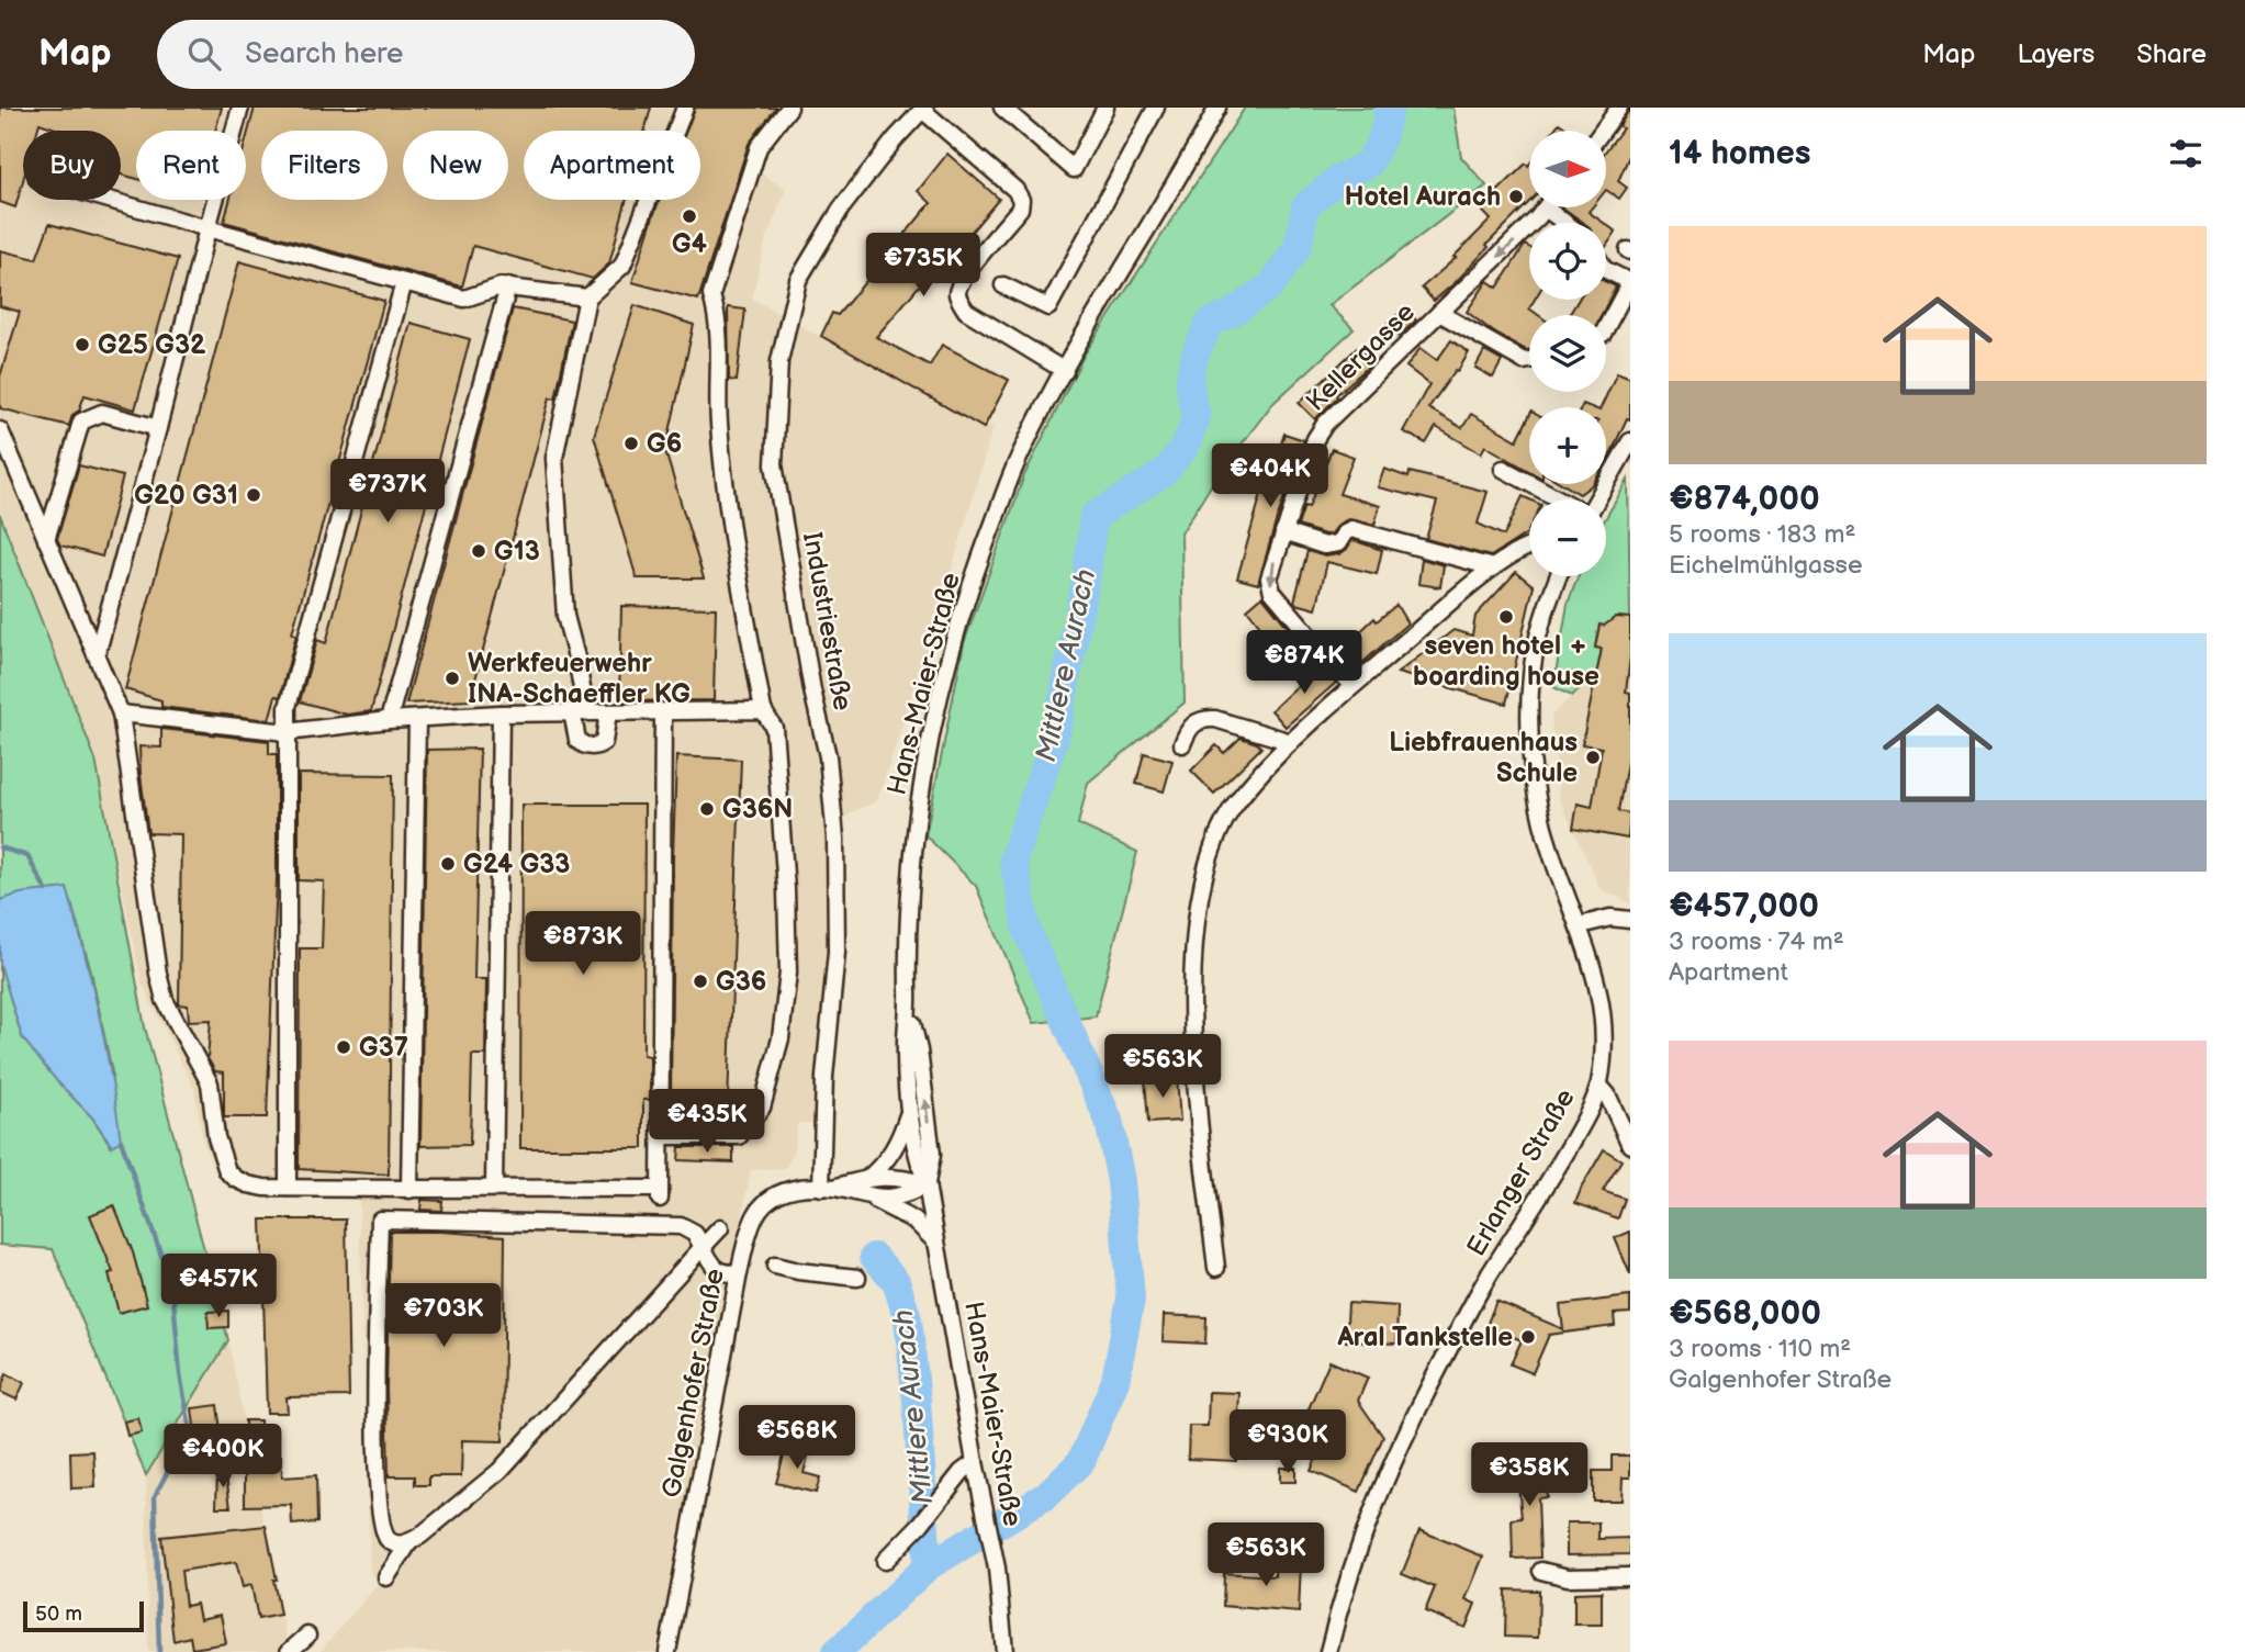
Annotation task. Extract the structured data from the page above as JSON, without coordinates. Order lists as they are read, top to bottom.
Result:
{
  "streets": {
    "street": [
      "Kellergasse",
      "Industriestraße",
      "Hans-Maier-Straße",
      "Erlanger Straße",
      "Galgenhofer Straße"
    ]
  },
  "crossings": [
    ["Industriestraße", "Galgenhofer Straße"],
    ["Hans-Maier-Straße", "Galgenhofer Straße"]
  ],
  "water": ["Mittlere Aurach"],
  "places": [
    "Hotel Aurach",
    "G4",
    "G25 G32",
    "G6",
    "G20 G31",
    "G13",
    "seven hotel + boarding house",
    "Werkfeuerwehr INA-Schaeffler KG",
    "Liebfrauenhaus Schule",
    "G36N",
    "G24 G33",
    "G36",
    "G37",
    "Aral Tankstelle"
  ],
  "scale_bar": "50 m",
  "north": "right",
  "page": {
    "header": "Map",
    "search": "Search here",
    "nav": ["Map", "Layers", "Share"],
    "heading": "14 homes",
    "map_buttons": ["+", "−"],
    "chip": [
      "Buy",
      "Rent",
      "Filters",
      "New",
      "Apartment"
    ],
    "list": [
      {
        "name": "€874,000",
        "note": "5 rooms · 183 m² · Eichelmühlgasse"
      },
      {
        "name": "€457,000",
        "note": "3 rooms · 74 m² · Apartment"
      },
      {
        "name": "€568,000",
        "note": "3 rooms · 110 m² · Galgenhofer Straße"
      }
    ],
    "price": [
      "€735K",
      "€404K",
      "€737K",
      "€874K",
      "€873K",
      "€563K",
      "€435K",
      "€457K",
      "€703K",
      "€568K",
      "€930K",
      "€400K",
      "€358K",
      "€563K"
    ],
    "scale": "50 m"
  }
}
